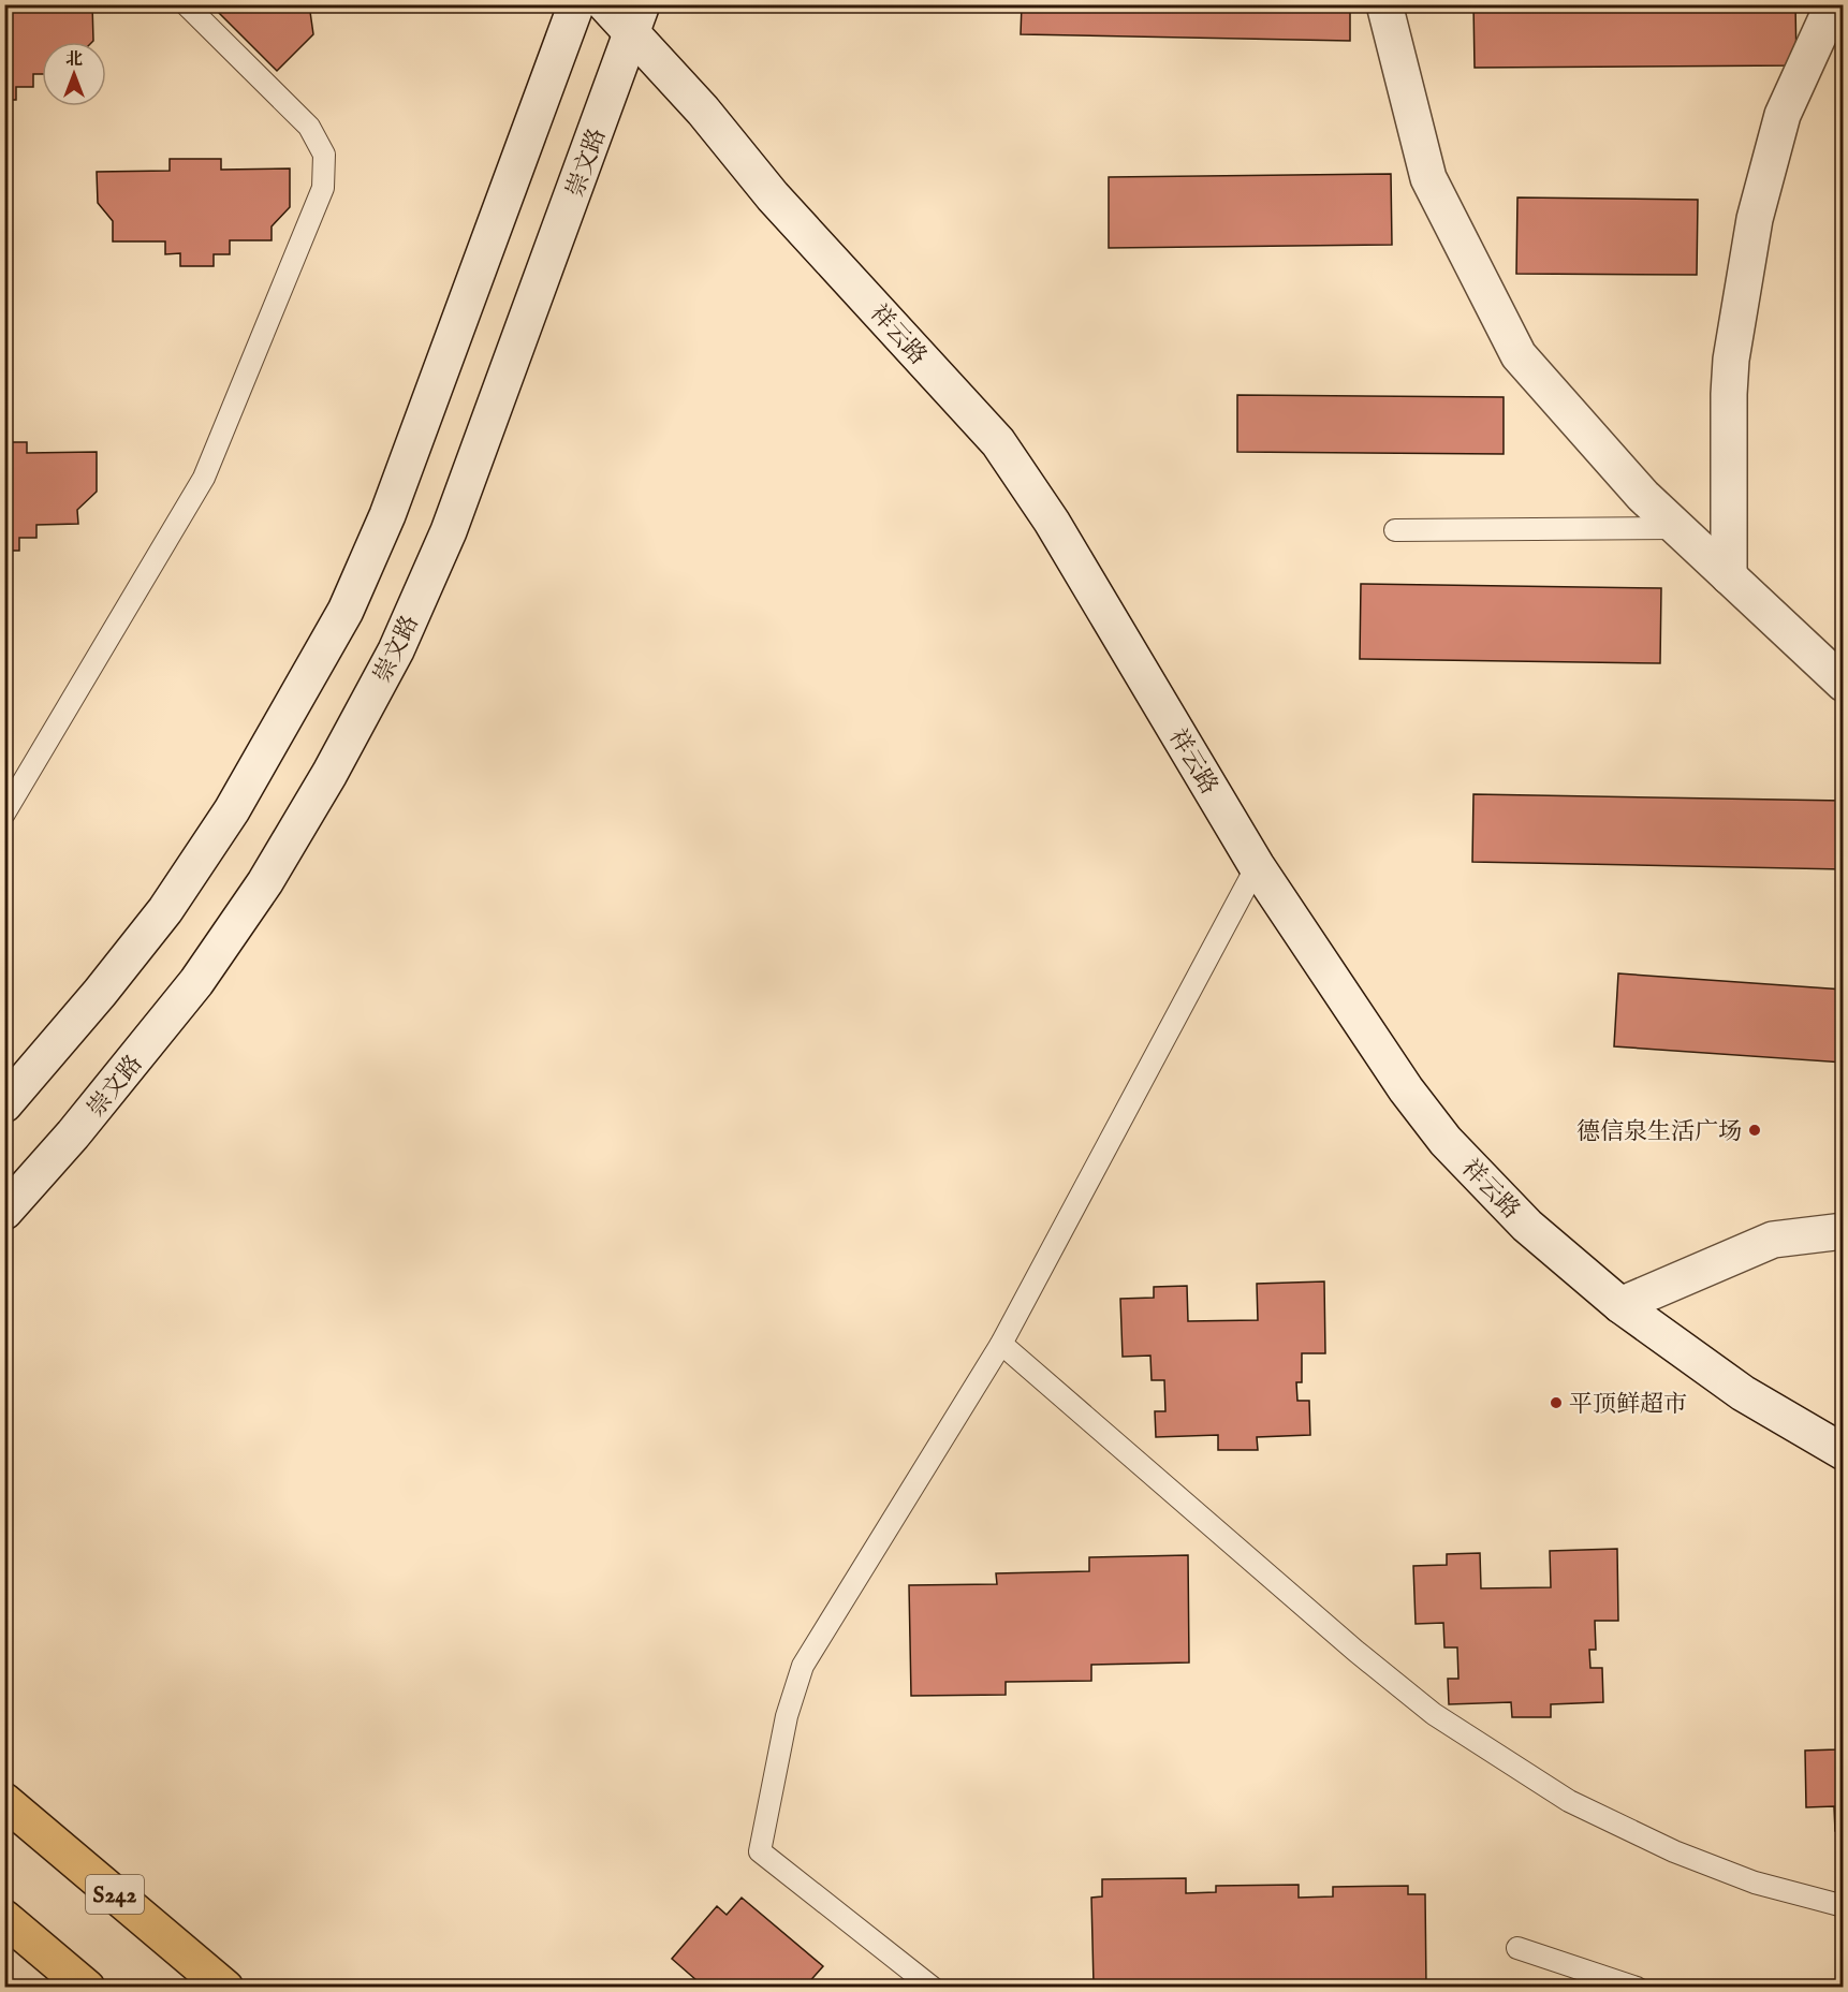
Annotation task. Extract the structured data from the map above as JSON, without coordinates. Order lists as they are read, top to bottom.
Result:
{
  "streets": {
    "main road": ["崇文路", "祥云路", "S242"]
  },
  "crossings": [
    ["崇文路", "祥云路"]
  ],
  "places": ["德信泉生活广场", "平顶鲜超市"],
  "north": "top"
}
